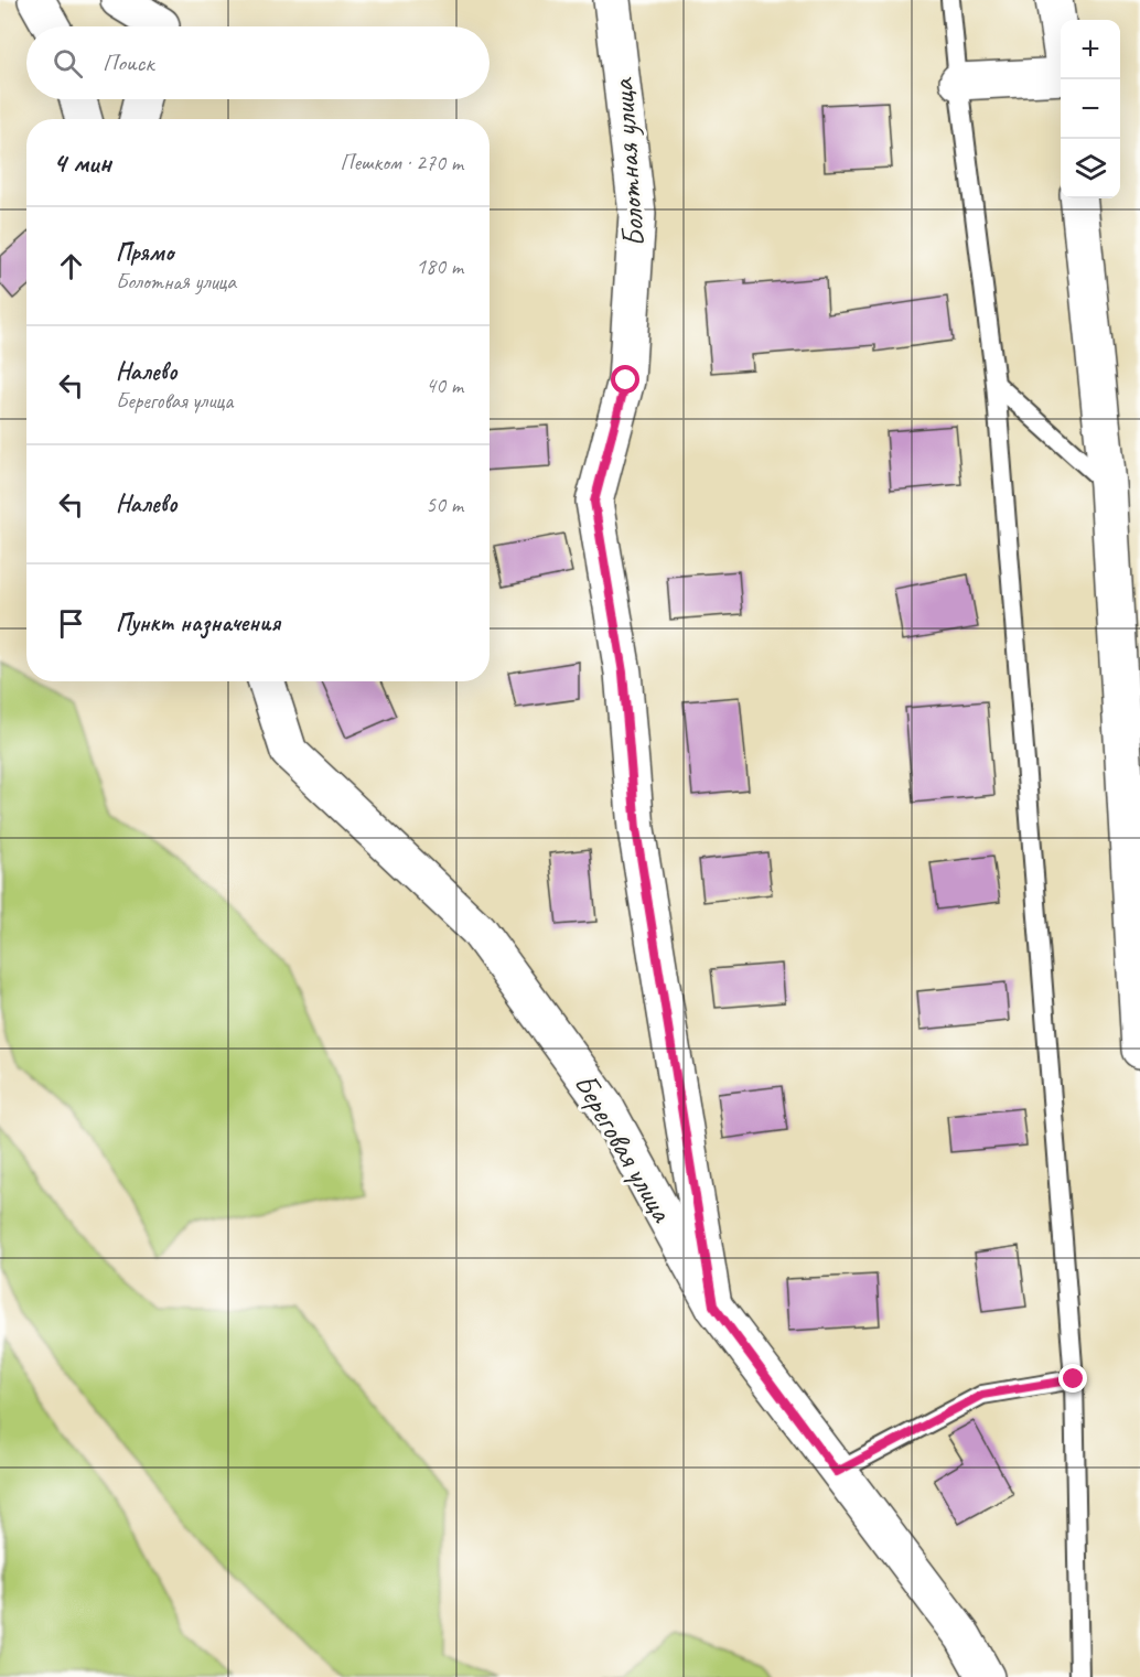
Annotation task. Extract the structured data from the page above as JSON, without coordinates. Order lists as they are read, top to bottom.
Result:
{
  "streets": {
    "street": ["Болотная улица", "Береговая улица"]
  },
  "crossings": [
    ["Болотная улица", "Береговая улица"]
  ],
  "page": {
    "map_buttons": ["+", "−"],
    "search": "Поиск",
    "heading": ["4 мин", "Пешком · 270 m"],
    "list": [
      ["Прямо", "Болотная улица", "180 m"],
      ["Налево", "Береговая улица", "40 m"],
      ["Налево", "50 m"],
      "Пункт назначения"
    ]
  }
}
